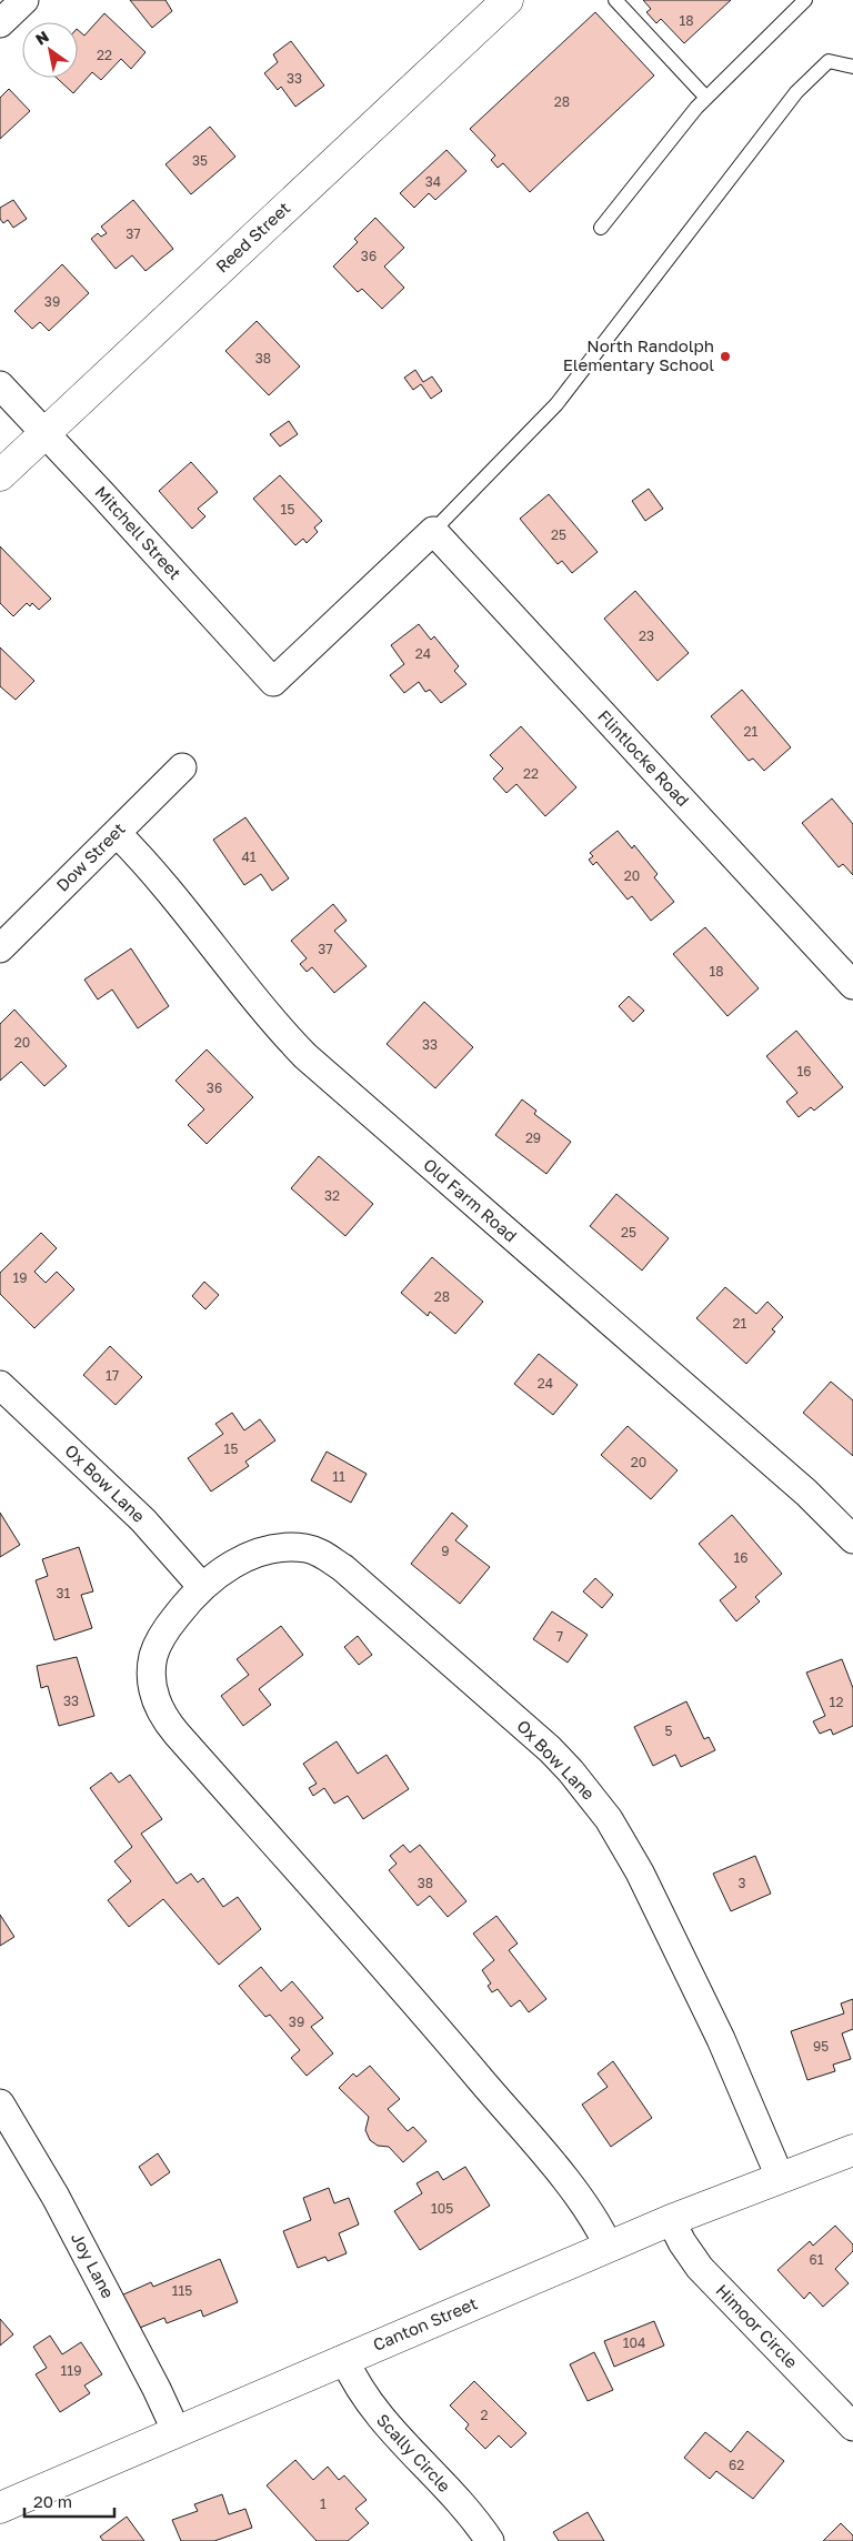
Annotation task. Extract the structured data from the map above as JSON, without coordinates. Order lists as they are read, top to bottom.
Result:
{
  "streets": {
    "street": [
      "Reed Street",
      "Mitchell Street",
      "Flintlocke Road",
      "Dow Street",
      "Old Farm Road",
      "Ox Bow Lane",
      "Joy Lane",
      "Canton Street",
      "Himoor Circle",
      "Scally Circle"
    ]
  },
  "crossings": [
    ["Reed Street", "Mitchell Street"],
    ["Mitchell Street", "Flintlocke Road"],
    ["Dow Street", "Old Farm Road"],
    ["Ox Bow Lane", "Canton Street"],
    ["Joy Lane", "Canton Street"],
    ["Canton Street", "Himoor Circle"],
    ["Canton Street", "Scally Circle"]
  ],
  "places": ["North Randolph Elementary School"],
  "house_numbers": [
    "18",
    "22",
    "33",
    "28",
    "35",
    "34",
    "37",
    "36",
    "39",
    "38",
    "15",
    "25",
    "23",
    "24",
    "21",
    "22",
    "41",
    "20",
    "37",
    "18",
    "20",
    "33",
    "16",
    "36",
    "29",
    "32",
    "25",
    "19",
    "28",
    "21",
    "17",
    "24",
    "15",
    "20",
    "11",
    "9",
    "16",
    "31",
    "7",
    "33",
    "12",
    "5",
    "38",
    "3",
    "39",
    "95",
    "105",
    "61",
    "115",
    "104",
    "119",
    "2",
    "62",
    "1"
  ],
  "scale_bar": "20 m",
  "north": "top left"
}
